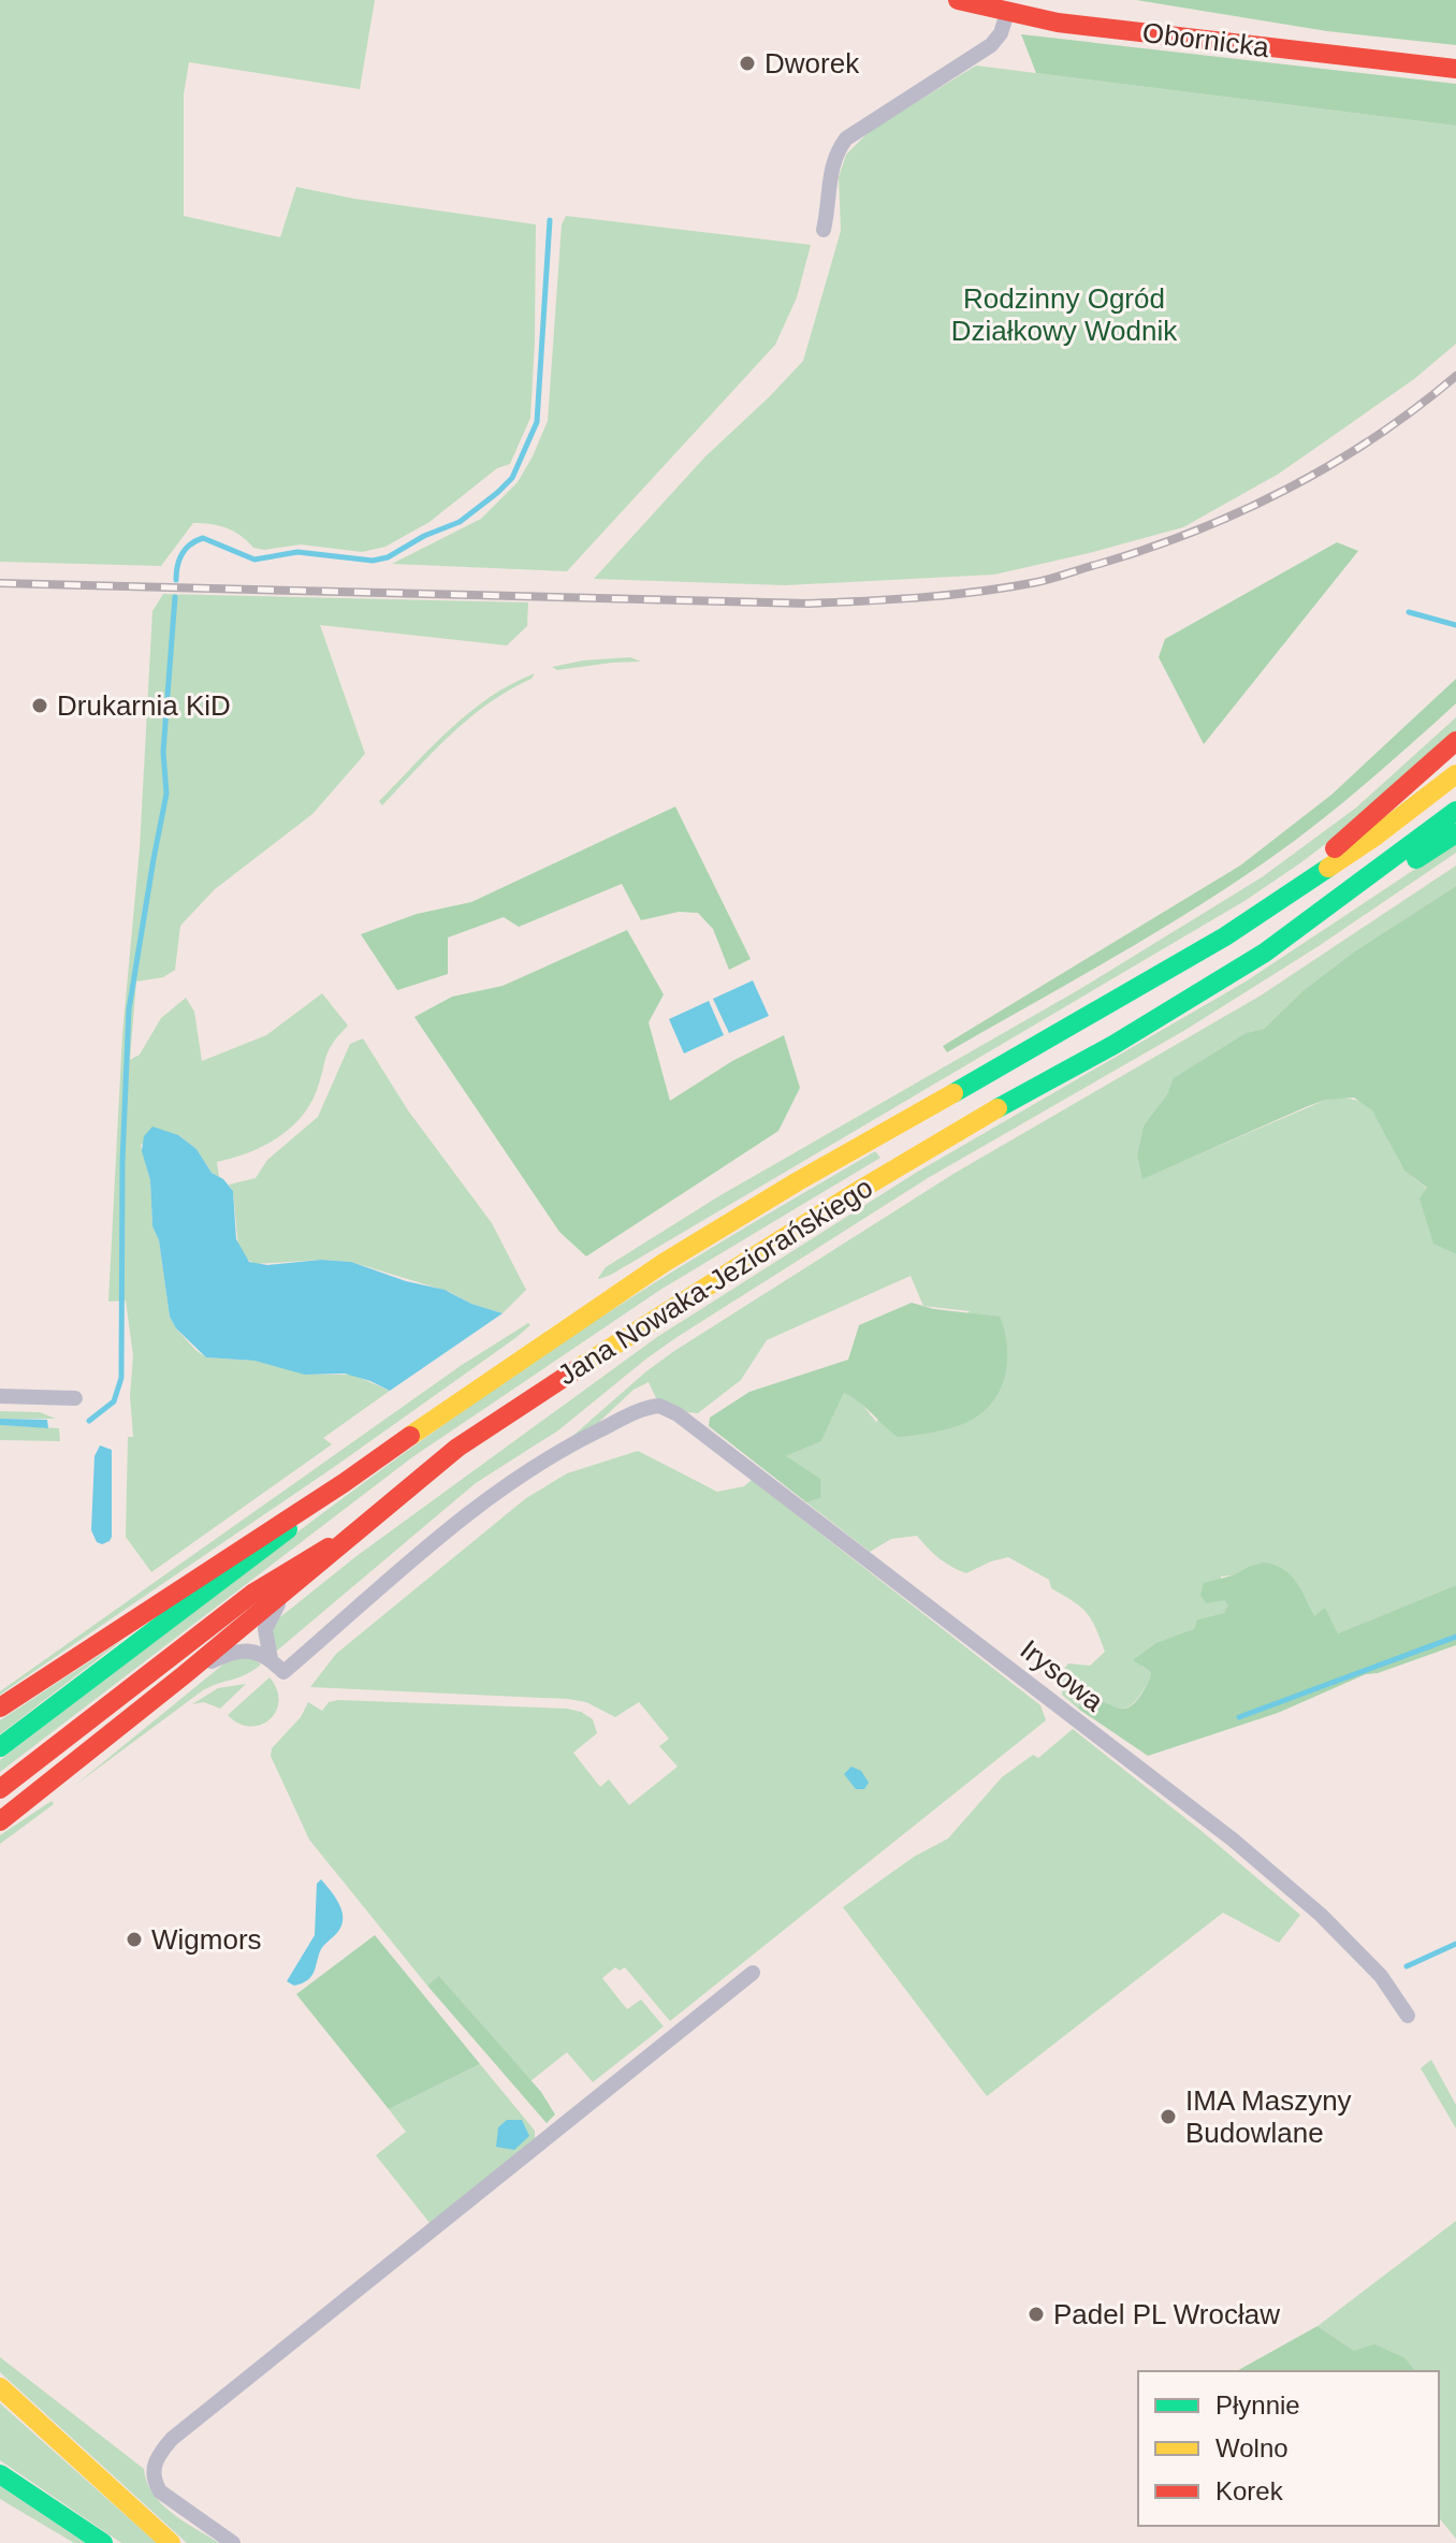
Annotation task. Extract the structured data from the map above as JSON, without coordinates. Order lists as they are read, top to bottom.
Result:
{
  "streets": {
    "main road": ["Obornicka", "Jana Nowaka-Jeziorańskiego"],
    "street": ["Irysowa"]
  },
  "parks": ["Rodzinny Ogród Działkowy Wodnik"],
  "places": [
    "Dworek",
    "Drukarnia KiD",
    "Wigmors",
    "IMA Maszyny Budowlane",
    "Padel PL Wrocław"
  ],
  "legend": ["Płynnie", "Wolno", "Korek"]
}
